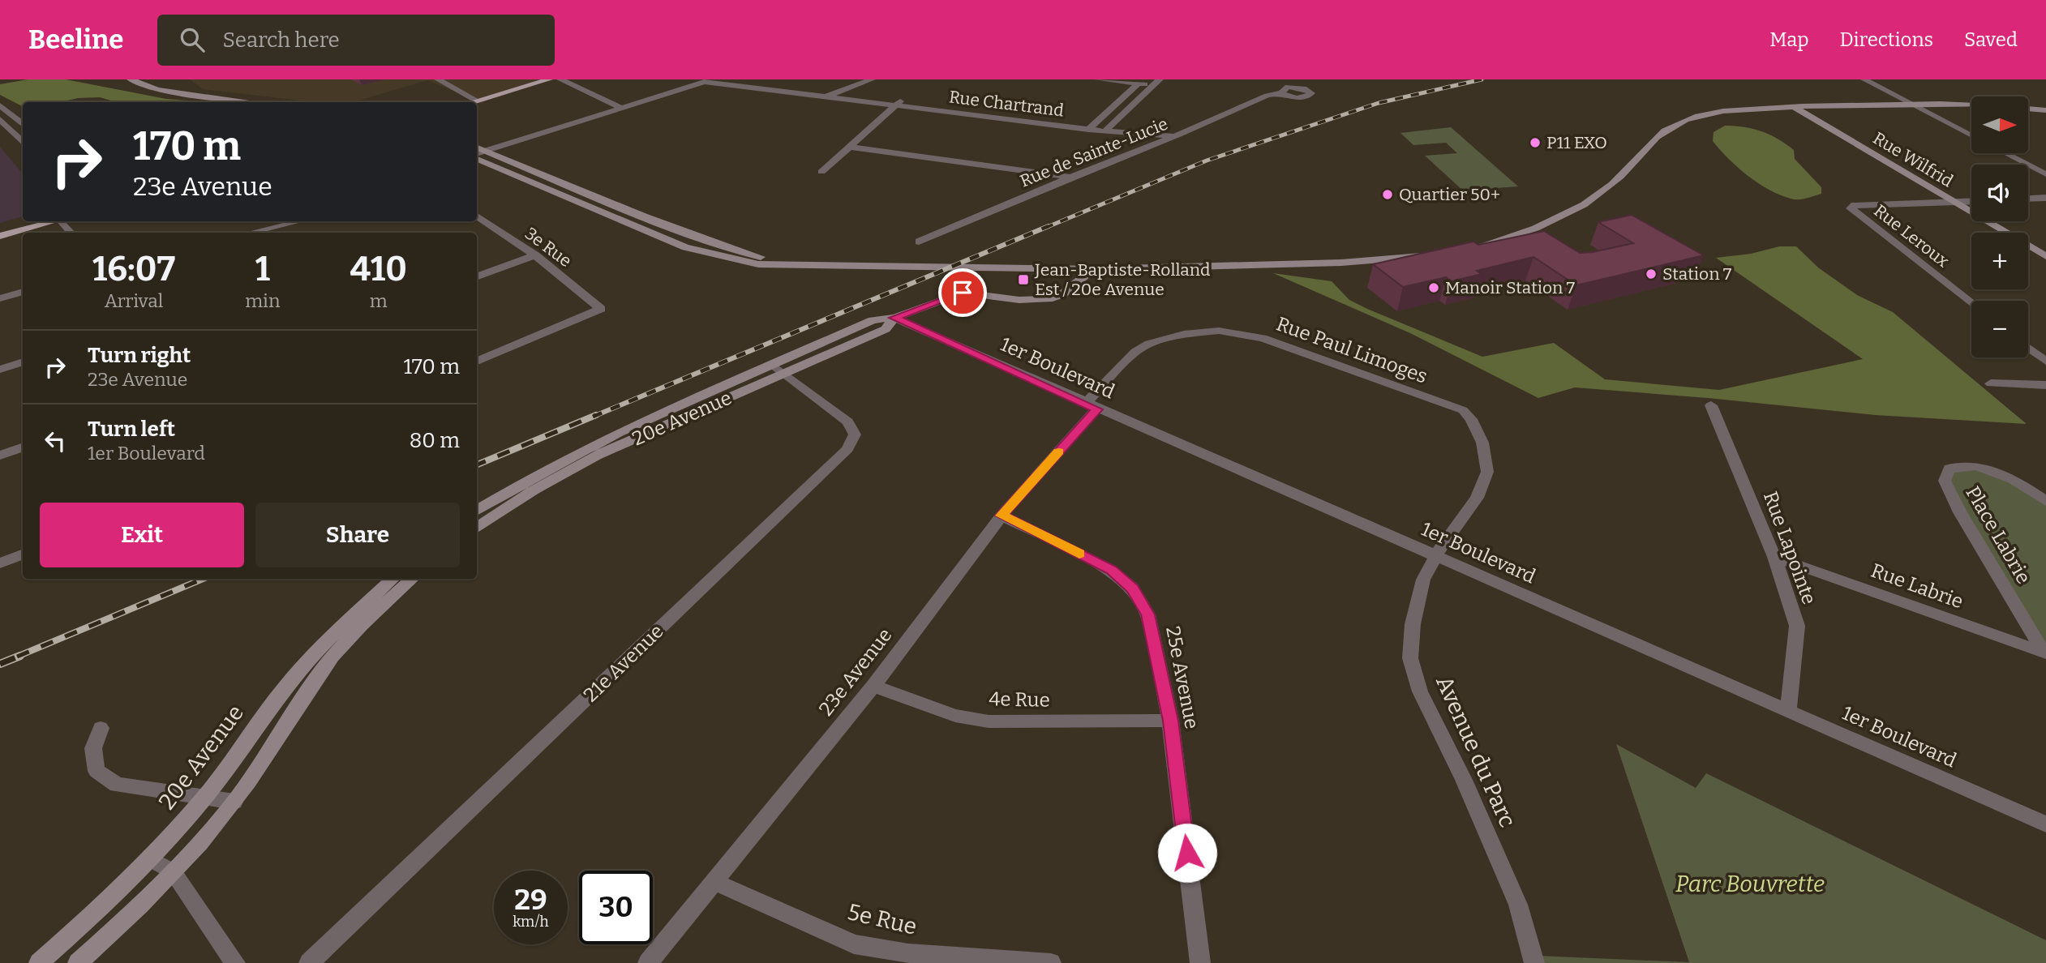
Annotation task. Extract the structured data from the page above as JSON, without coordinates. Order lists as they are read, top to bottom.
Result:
{
  "streets": {
    "street": [
      "Rue Chartrand",
      "Rue de Sainte-Lucie",
      "Rue Wilfrid",
      "Rue Leroux",
      "3e Rue",
      "Rue Paul Limoges",
      "1er Boulevard",
      "20e Avenue",
      "Place Labrie",
      "Rue Lapointe",
      "Rue Labrie",
      "21e Avenue",
      "23e Avenue",
      "25e Avenue",
      "4e Rue",
      "Avenue du Parc",
      "5e Rue"
    ]
  },
  "crossings": [
    ["Rue Chartrand", "Rue de Sainte-Lucie"],
    ["Rue Wilfrid", "Rue Leroux"],
    ["Rue Paul Limoges", "1er Boulevard"],
    ["Rue Paul Limoges", "23e Avenue"],
    ["Rue Paul Limoges", "Avenue du Parc"],
    ["1er Boulevard", "20e Avenue"],
    ["1er Boulevard", "Rue Lapointe"],
    ["1er Boulevard", "23e Avenue"],
    ["1er Boulevard", "Avenue du Parc"],
    ["20e Avenue", "21e Avenue"],
    ["Place Labrie", "Rue Labrie"],
    ["Rue Lapointe", "Rue Labrie"],
    ["23e Avenue", "25e Avenue"],
    ["23e Avenue", "4e Rue"],
    ["23e Avenue", "5e Rue"],
    ["25e Avenue", "4e Rue"]
  ],
  "parks": ["Parc Bouvrette"],
  "places": {
    "other": [
      "P11 EXO",
      "Quartier 50+",
      "Station 7",
      "Manoir Station 7"
    ],
    "transit": ["Jean-Baptiste-Rolland Est / 20e Avenue"]
  },
  "north": "right",
  "page": {
    "header": "Beeline",
    "search": "Search here",
    "nav": ["Map", "Directions", "Saved"],
    "map_buttons": ["+", "−"],
    "turn": ["170 m", "23e Avenue"],
    "eta": [
      "16:07",
      "Arrival",
      "1",
      "min",
      "410",
      "m"
    ],
    "list": [
      {
        "name": "Turn right",
        "note": "23e Avenue",
        "value": "170 m"
      },
      {
        "name": "Turn left",
        "note": "1er Boulevard",
        "value": "80 m"
      }
    ],
    "buttons": ["Exit", "Share"],
    "speed": "29 km/h",
    "limit": "30"
  }
}
